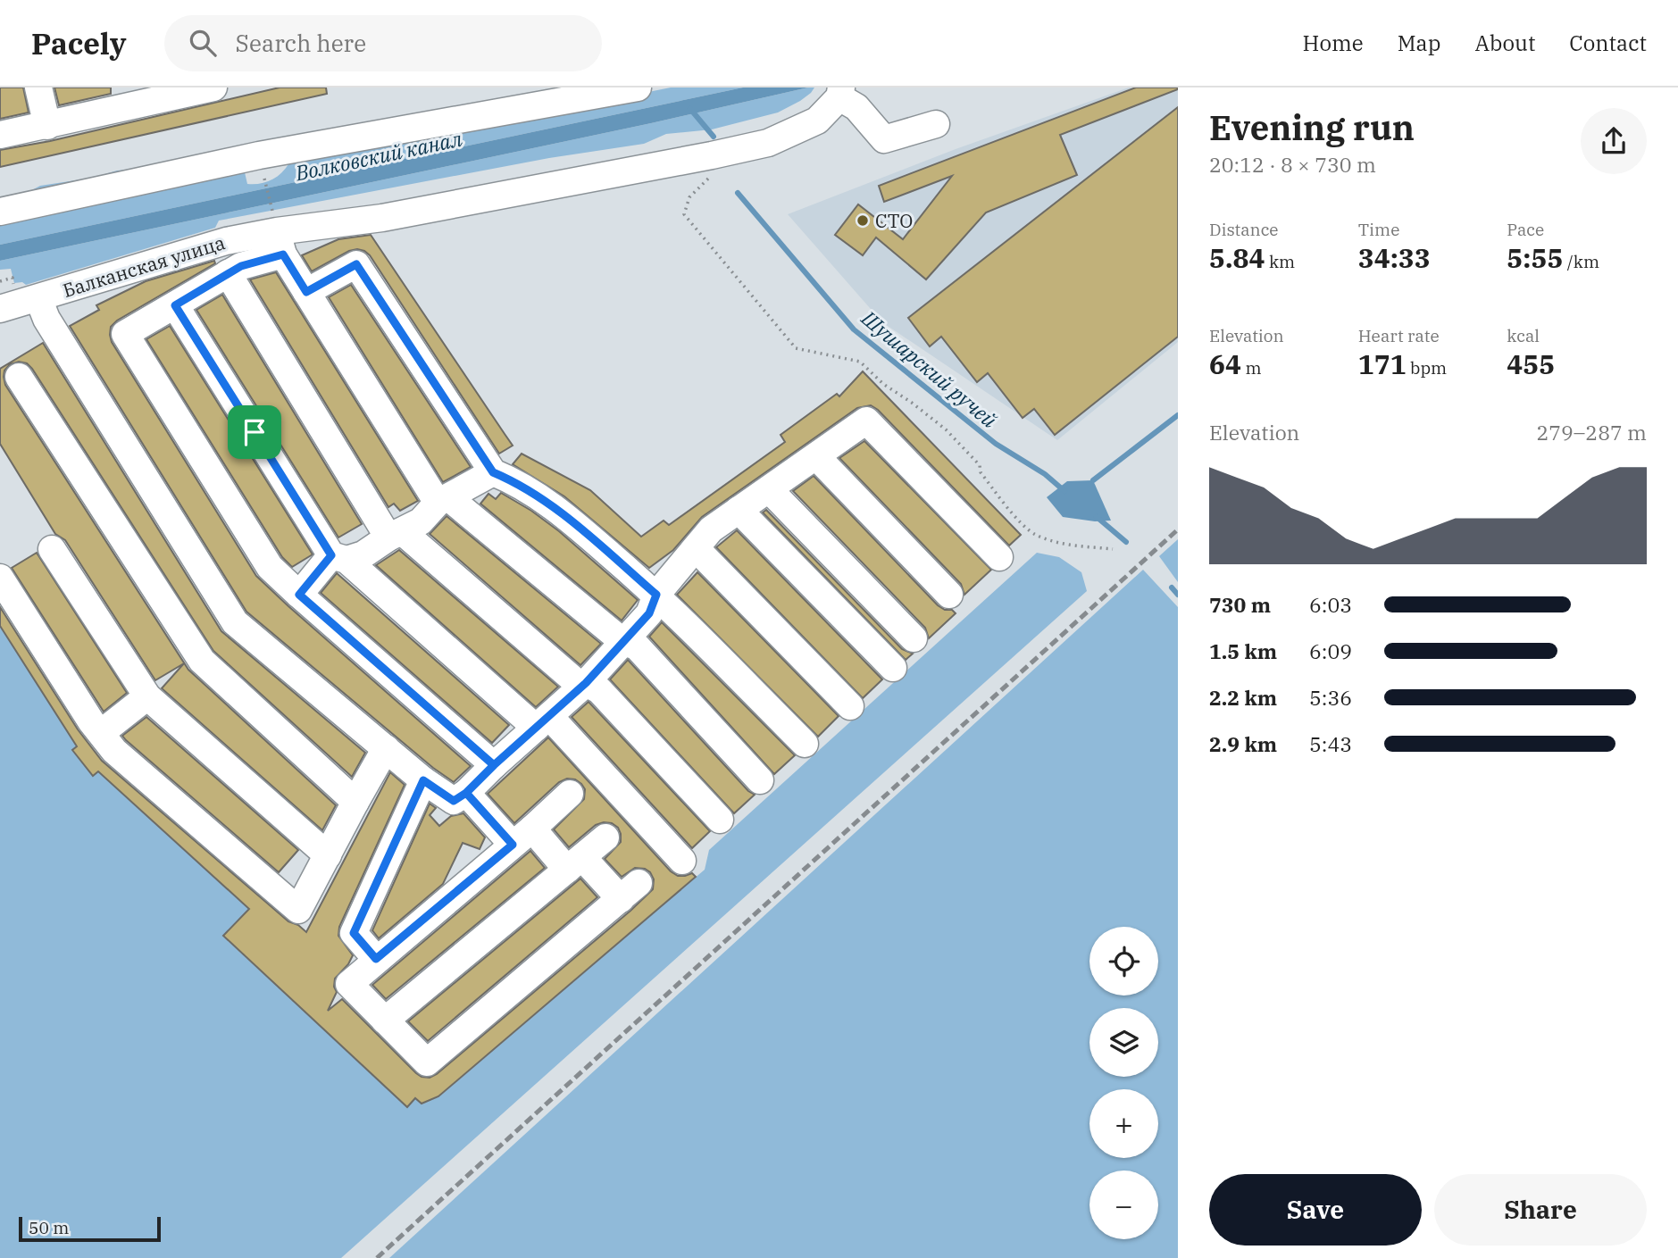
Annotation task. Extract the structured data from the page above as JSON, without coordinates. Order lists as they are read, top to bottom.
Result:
{
  "streets": {
    "street": ["Балканская улица"]
  },
  "water": ["Волковский канал", "Шушарский ручей"],
  "places": ["СТО"],
  "scale_bar": "50 m",
  "page": {
    "header": "Pacely",
    "search": "Search here",
    "nav": [
      "Home",
      "Map",
      "About",
      "Contact"
    ],
    "heading": ["Evening run", "20:12 · 8 × 730 m"],
    "stats": [
      ["Distance", "5.84 km"],
      ["Time", "34:33"],
      ["Pace", "5:55 /km"],
      ["Elevation", "64 m"],
      ["Heart rate", "171 bpm"],
      ["kcal", "455"]
    ],
    "chart": ["Elevation", "279–287 m"],
    "list": [
      {
        "name": "730 m",
        "note": "6:03"
      },
      {
        "name": "1.5 km",
        "note": "6:09"
      },
      {
        "name": "2.2 km",
        "note": "5:36"
      },
      {
        "name": "2.9 km",
        "note": "5:43"
      }
    ],
    "map_buttons": ["+", "−"],
    "buttons": ["Save", "Share"],
    "scale": "50 m"
  }
}
